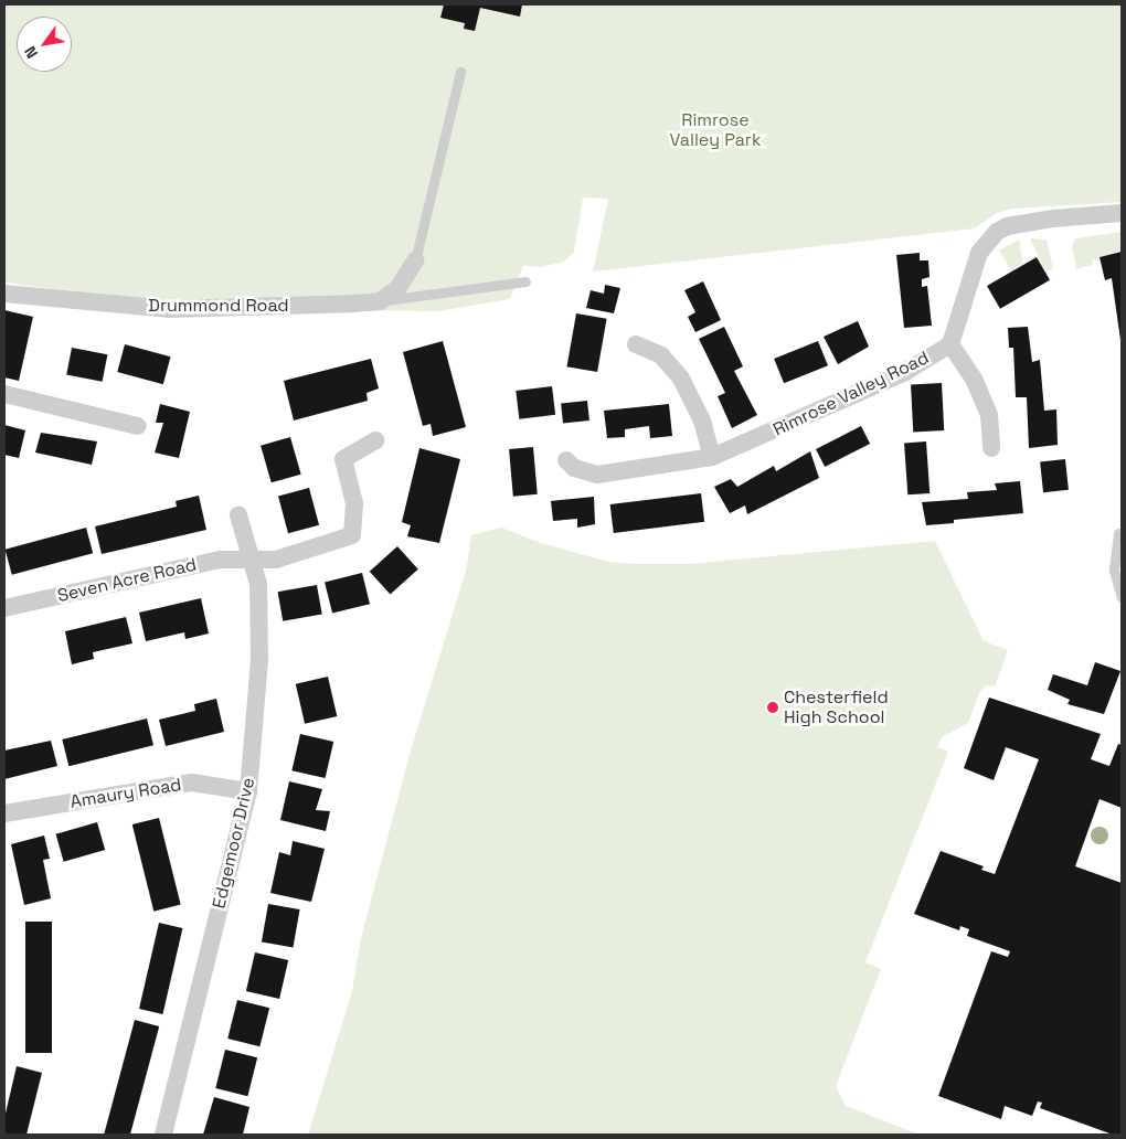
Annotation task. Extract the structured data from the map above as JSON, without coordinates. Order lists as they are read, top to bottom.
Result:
{
  "streets": {
    "street": [
      "Drummond Road",
      "Rimrose Valley Road",
      "Seven Acre Road",
      "Amaury Road",
      "Edgemoor Drive"
    ]
  },
  "crossings": [
    ["Seven Acre Road", "Edgemoor Drive"],
    ["Amaury Road", "Edgemoor Drive"]
  ],
  "parks": ["Rimrose Valley Park"],
  "places": ["Chesterfield High School"],
  "north": "bottom left"
}
